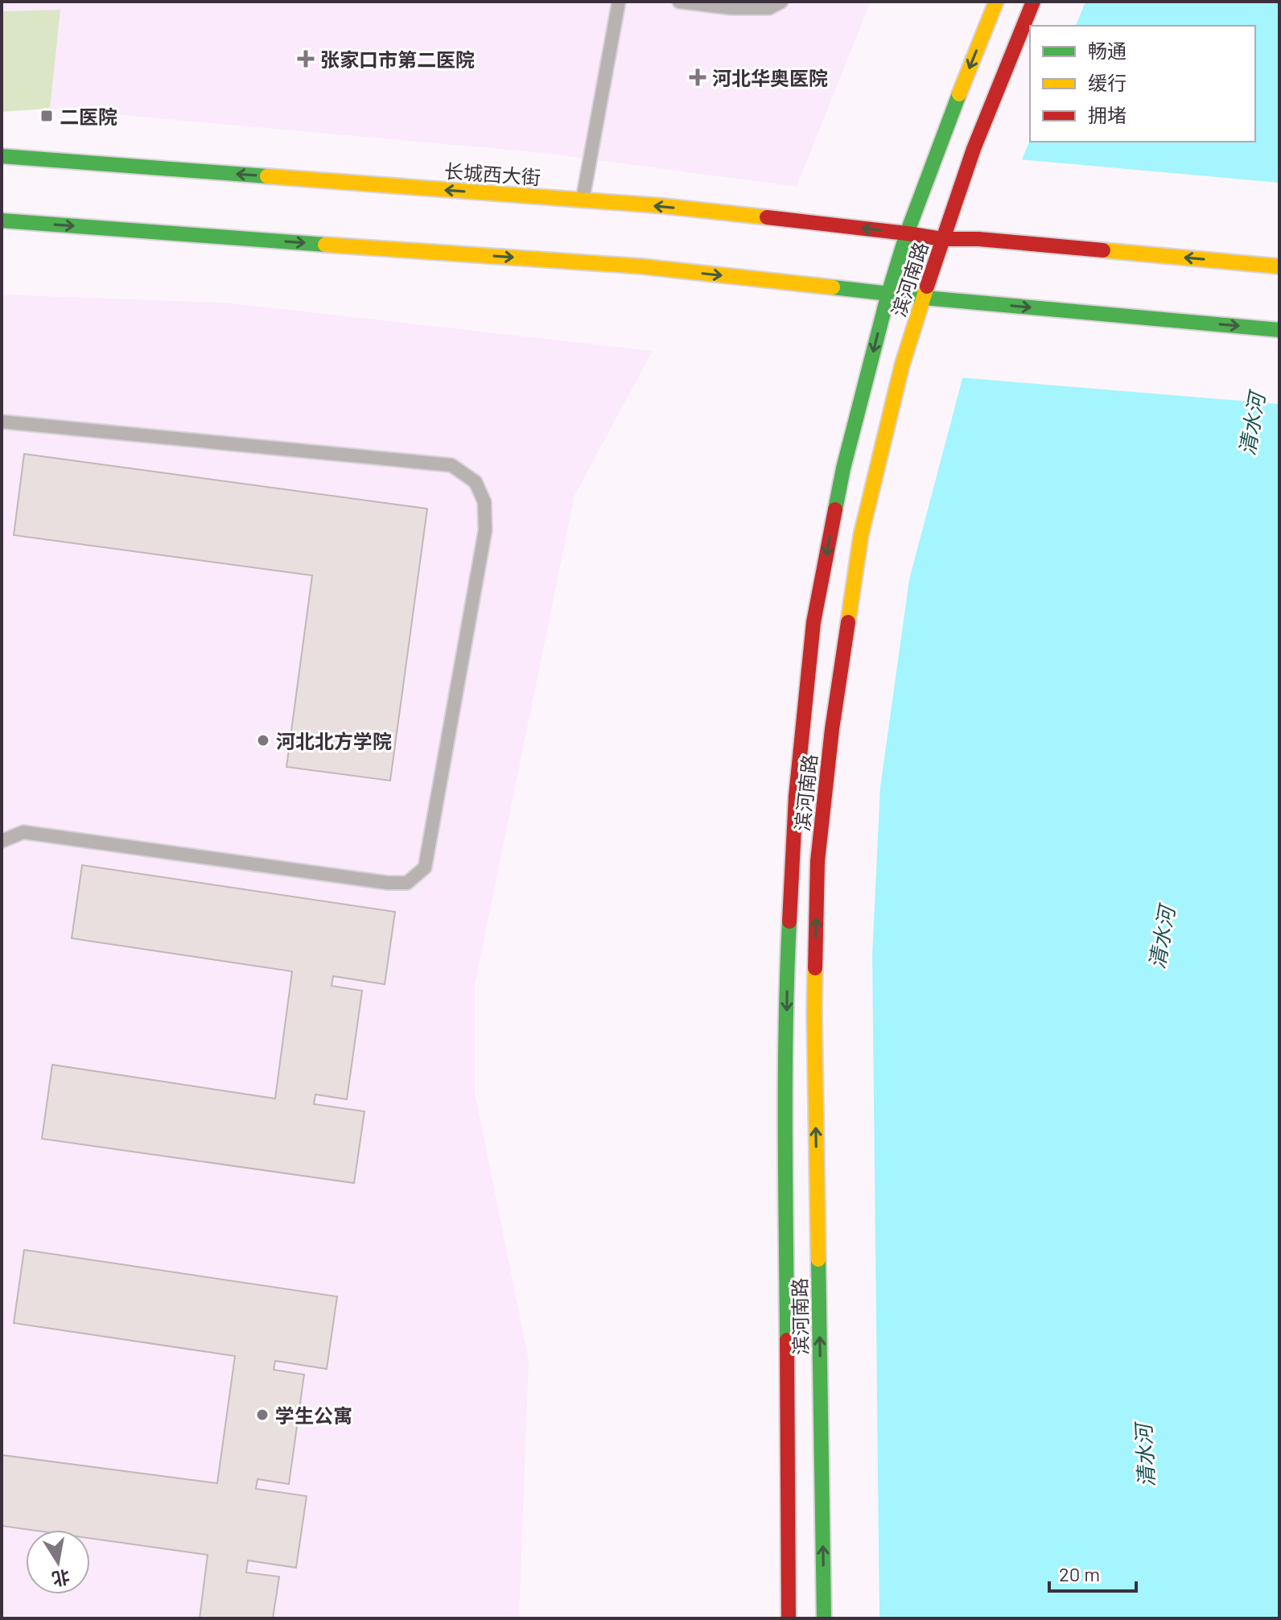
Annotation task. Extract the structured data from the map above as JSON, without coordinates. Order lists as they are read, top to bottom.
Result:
{
  "streets": {
    "main road": ["长城西大街", "滨河南路"]
  },
  "crossings": [
    ["长城西大街", "滨河南路"]
  ],
  "water": ["清水河"],
  "places": {
    "health": ["张家口市第二医院", "河北华奥医院"],
    "transit": ["二医院"],
    "other": ["河北北方学院", "学生公寓"]
  },
  "legend": ["畅通", "缓行", "拥堵"],
  "scale_bar": "20 m",
  "north": "bottom"
}
